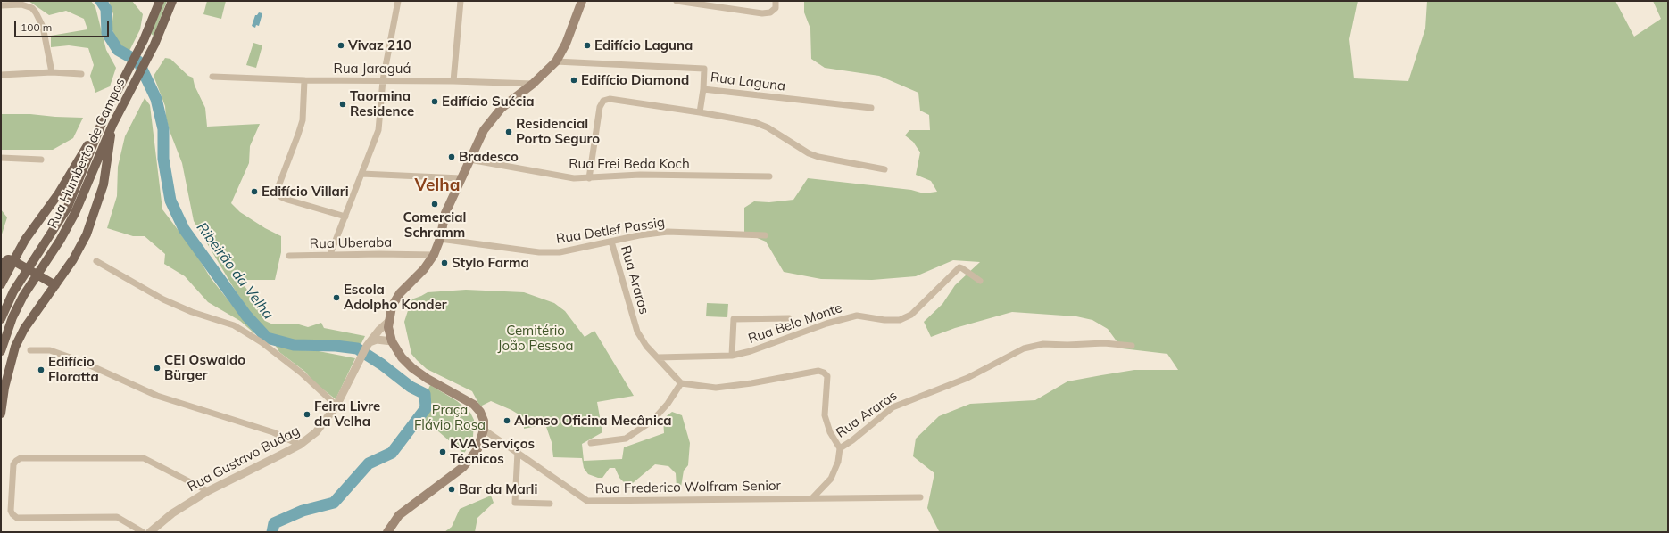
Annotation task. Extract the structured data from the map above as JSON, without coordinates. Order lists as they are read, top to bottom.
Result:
{
  "streets": {
    "main road": ["Rua Humberto de Campos"],
    "street": [
      "Rua Jaraguá",
      "Rua Laguna",
      "Rua Frei Beda Koch",
      "Rua Detlef Passig",
      "Rua Uberaba",
      "Rua Araras",
      "Rua Belo Monte",
      "Rua Gustavo Budag",
      "Rua Frederico Wolfram Senior"
    ]
  },
  "crossings": [
    ["Rua Detlef Passig", "Rua Araras"],
    ["Rua Araras", "Rua Belo Monte"]
  ],
  "districts": ["Velha"],
  "water": ["Ribeirão da Velha"],
  "parks": ["Cemitério João Pessoa", "Praça Flávio Rosa"],
  "places": [
    "Vivaz 210",
    "Edifício Laguna",
    "Edifício Diamond",
    "Edifício Suécia",
    "Taormina Residence",
    "Residencial Porto Seguro",
    "Bradesco",
    "Edifício Villari",
    "Comercial Schramm",
    "Stylo Farma",
    "Escola Adolpho Konder",
    "CEI Oswaldo Bürger",
    "Edifício Floratta",
    "Feira Livre da Velha",
    "Alonso Oficina Mecânica",
    "KVA Serviços Técnicos",
    "Bar da Marli"
  ],
  "scale_bar": "100 m"
}
